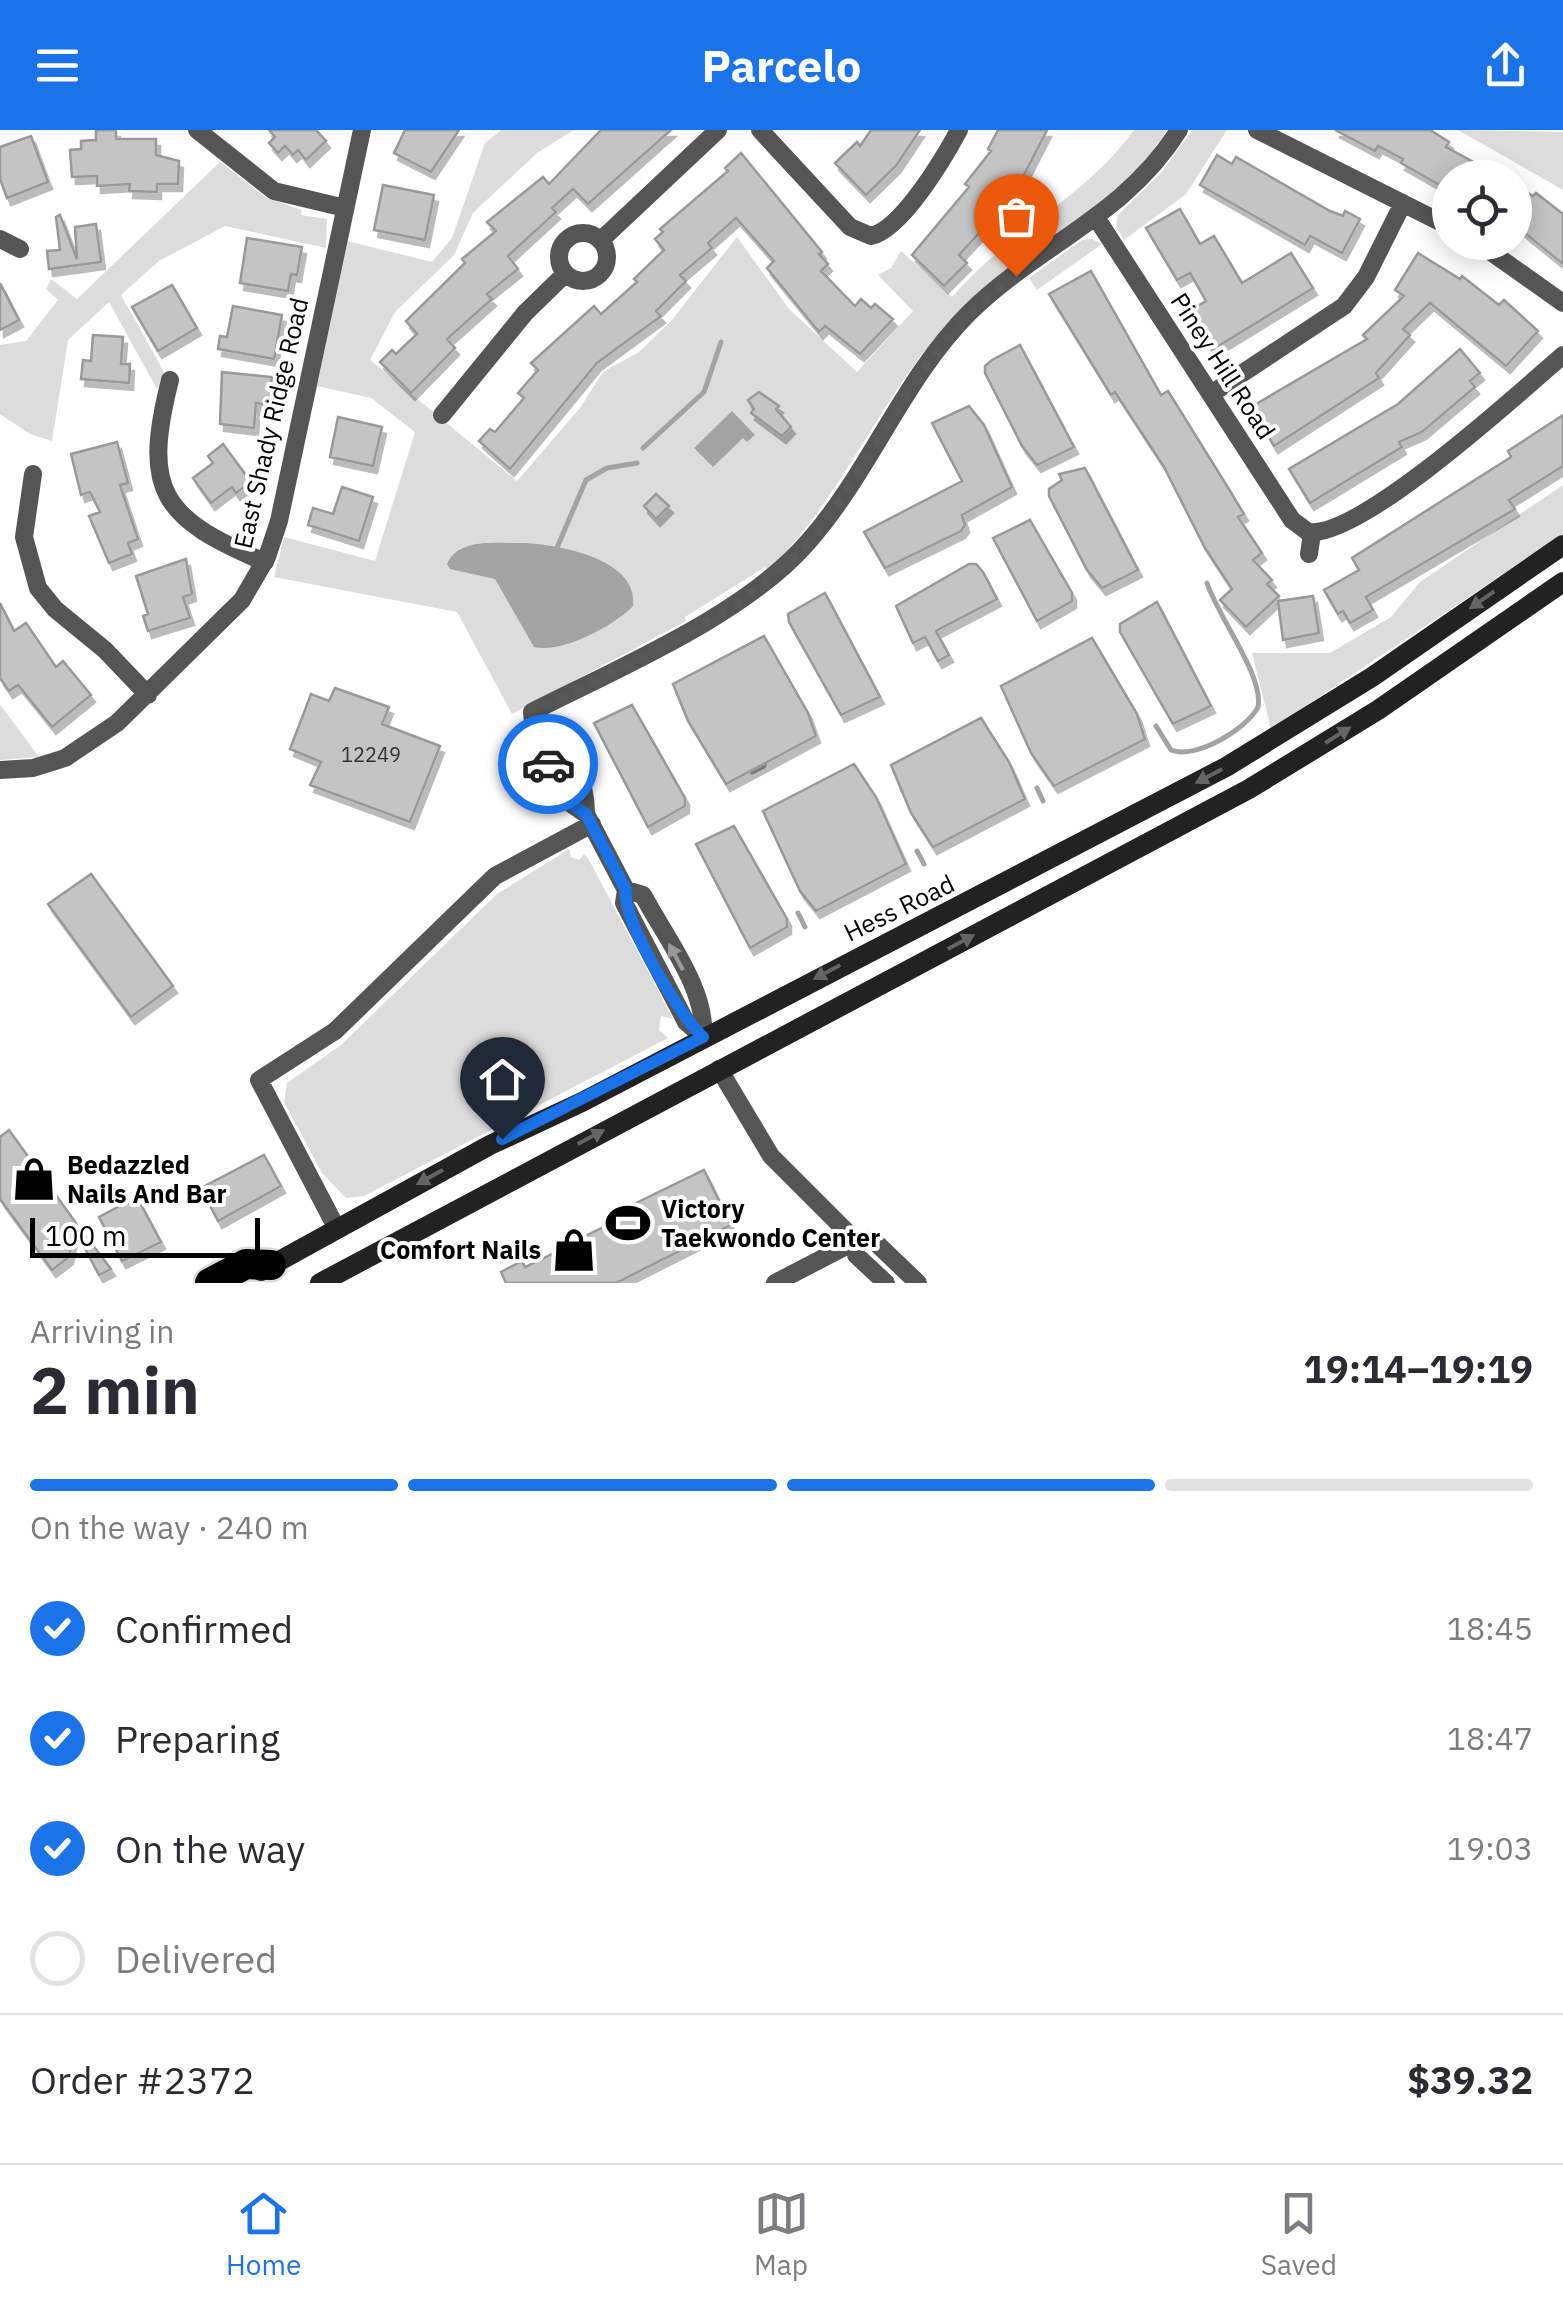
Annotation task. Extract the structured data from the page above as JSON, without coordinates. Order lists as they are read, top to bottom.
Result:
{
  "streets": {
    "main road": ["Hess Road"],
    "street": ["Piney Hill Road", "East Shady Ridge Road"]
  },
  "places": {
    "shop": ["Bedazzled Nails And Bar", "Comfort Nails"],
    "sports": ["Victory Taekwondo Center"]
  },
  "house_numbers": ["12249"],
  "scale_bar": "100 m",
  "page": {
    "header": "Parcelo",
    "scale": "100 m",
    "heading": ["2 min", "Arriving in", "19:14–19:19"],
    "panel": ["Order #2372", "$39.32"],
    "bar": "On the way · 240 m",
    "list": [
      ["Confirmed", "18:45"],
      ["Preparing", "18:47"],
      ["On the way", "19:03"],
      "Delivered"
    ],
    "tabs": ["Home", "Map", "Saved"]
  }
}
